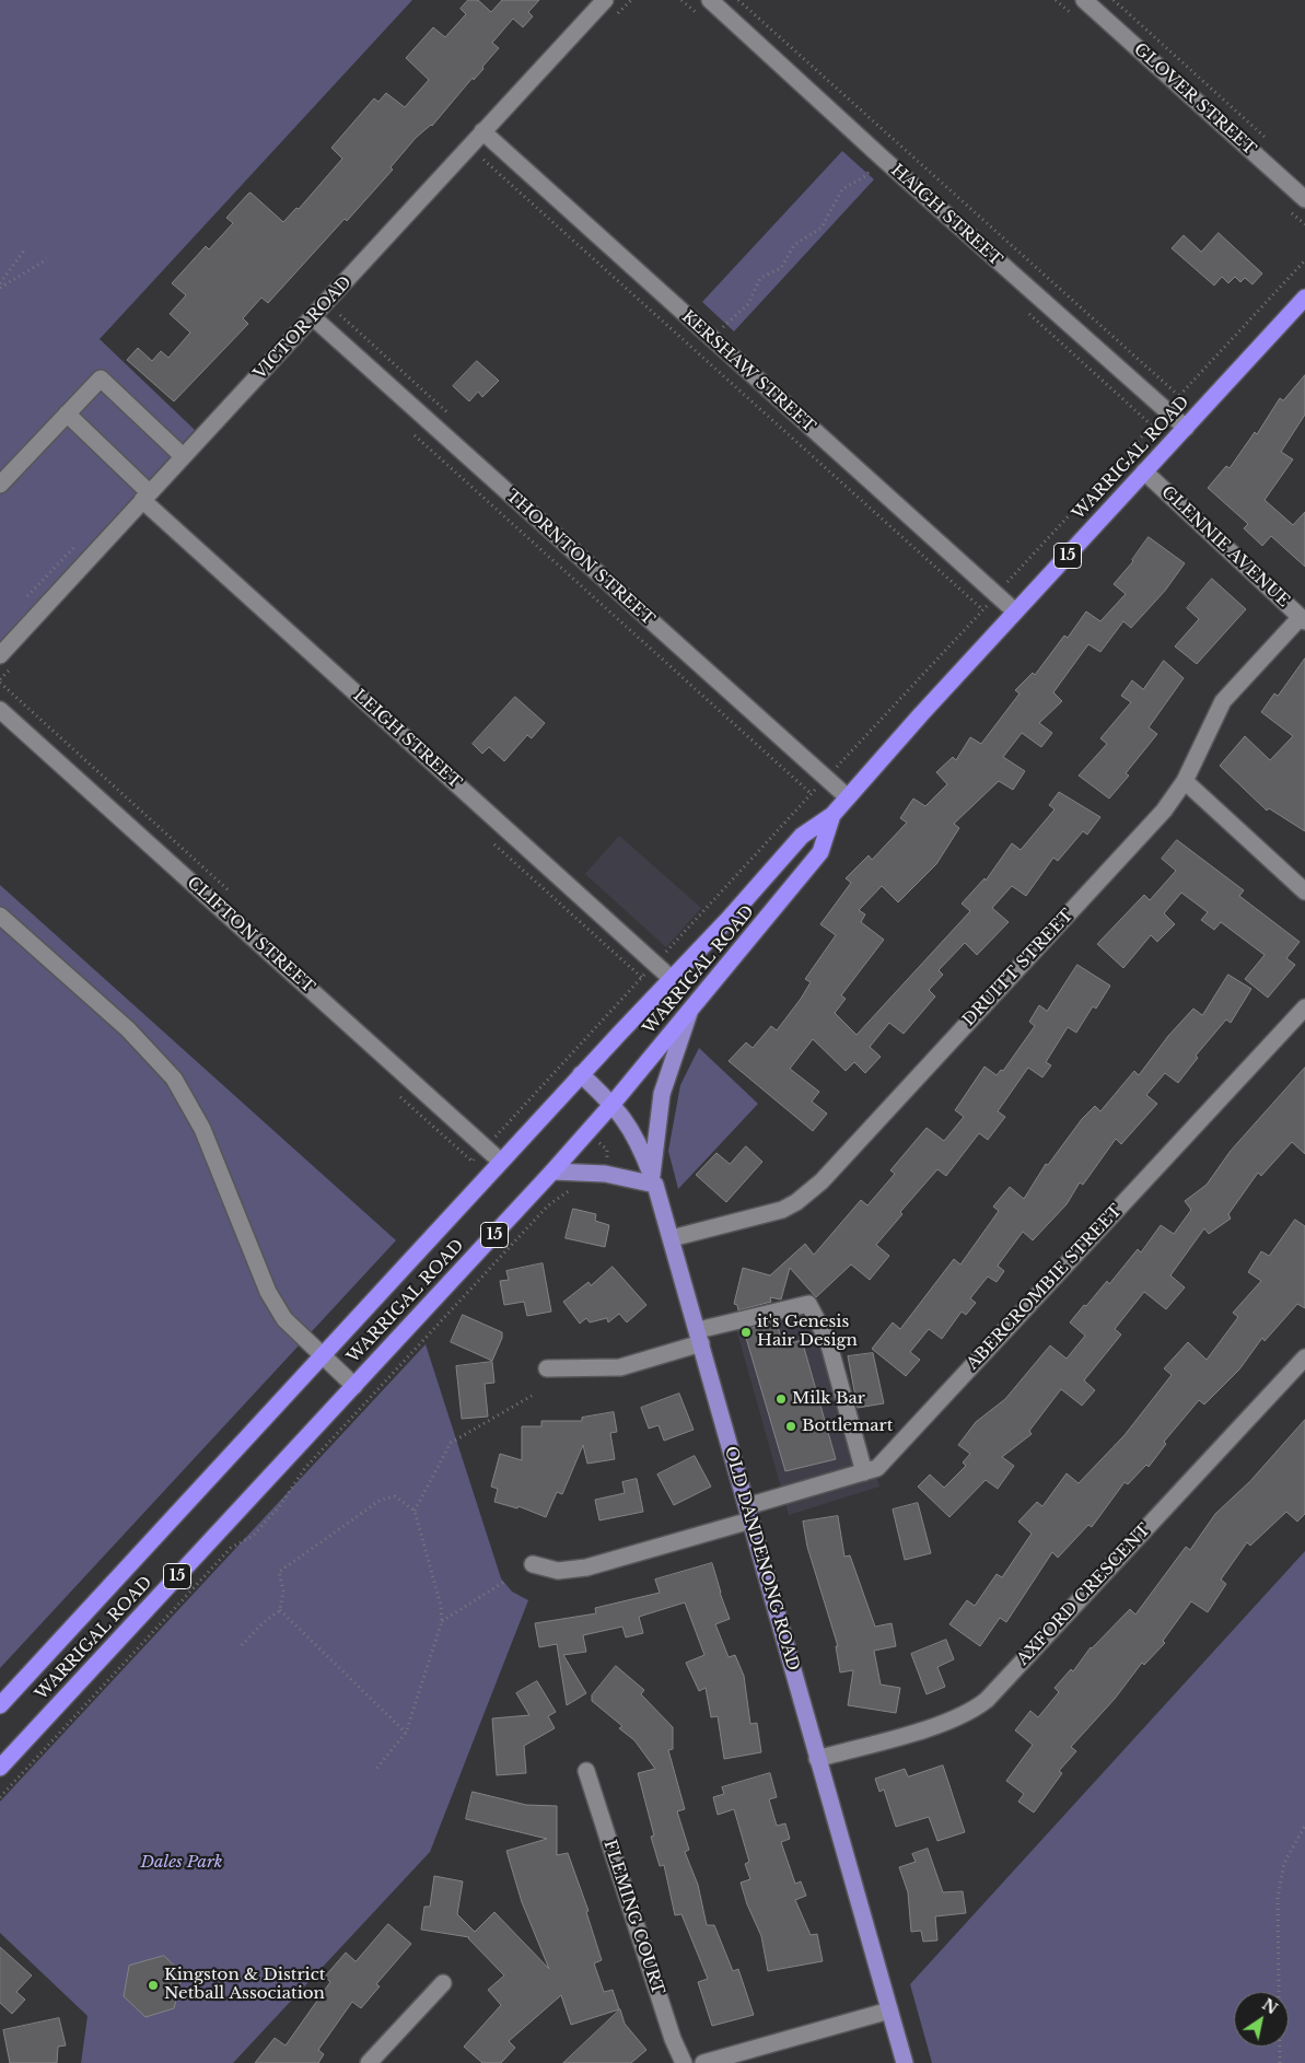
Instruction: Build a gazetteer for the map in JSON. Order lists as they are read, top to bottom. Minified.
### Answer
{"streets":{"highway":["WARRIGAL ROAD","15"],"main road":["OLD DANDENONG ROAD"],"street":["GLOVER STREET","HAIGH STREET","VICTOR ROAD","KERSHAW STREET","GLENNIE AVENUE","THORNTON STREET","LEIGH STREET","CLIFTON STREET","DRUITT STREET","ABERCROMBIE STREET","AXFORD CRESCENT","FLEMING COURT"]},"crossings":[["HAIGH STREET","WARRIGAL ROAD"],["VICTOR ROAD","KERSHAW STREET"],["VICTOR ROAD","THORNTON STREET"],["VICTOR ROAD","LEIGH STREET"],["KERSHAW STREET","WARRIGAL ROAD"],["WARRIGAL ROAD","GLENNIE AVENUE"],["WARRIGAL ROAD","THORNTON STREET"],["WARRIGAL ROAD","LEIGH STREET"],["WARRIGAL ROAD","CLIFTON STREET"],["WARRIGAL ROAD","OLD DANDENONG ROAD"],["GLENNIE AVENUE","DRUITT STREET"],["DRUITT STREET","OLD DANDENONG ROAD"],["ABERCROMBIE STREET","OLD DANDENONG ROAD"],["OLD DANDENONG ROAD","AXFORD CRESCENT"]],"parks":["Dales Park"],"places":["it's Genesis Hair Design","Milk Bar","Bottlemart","Kingston & District Netball Association"],"north":"top right"}
